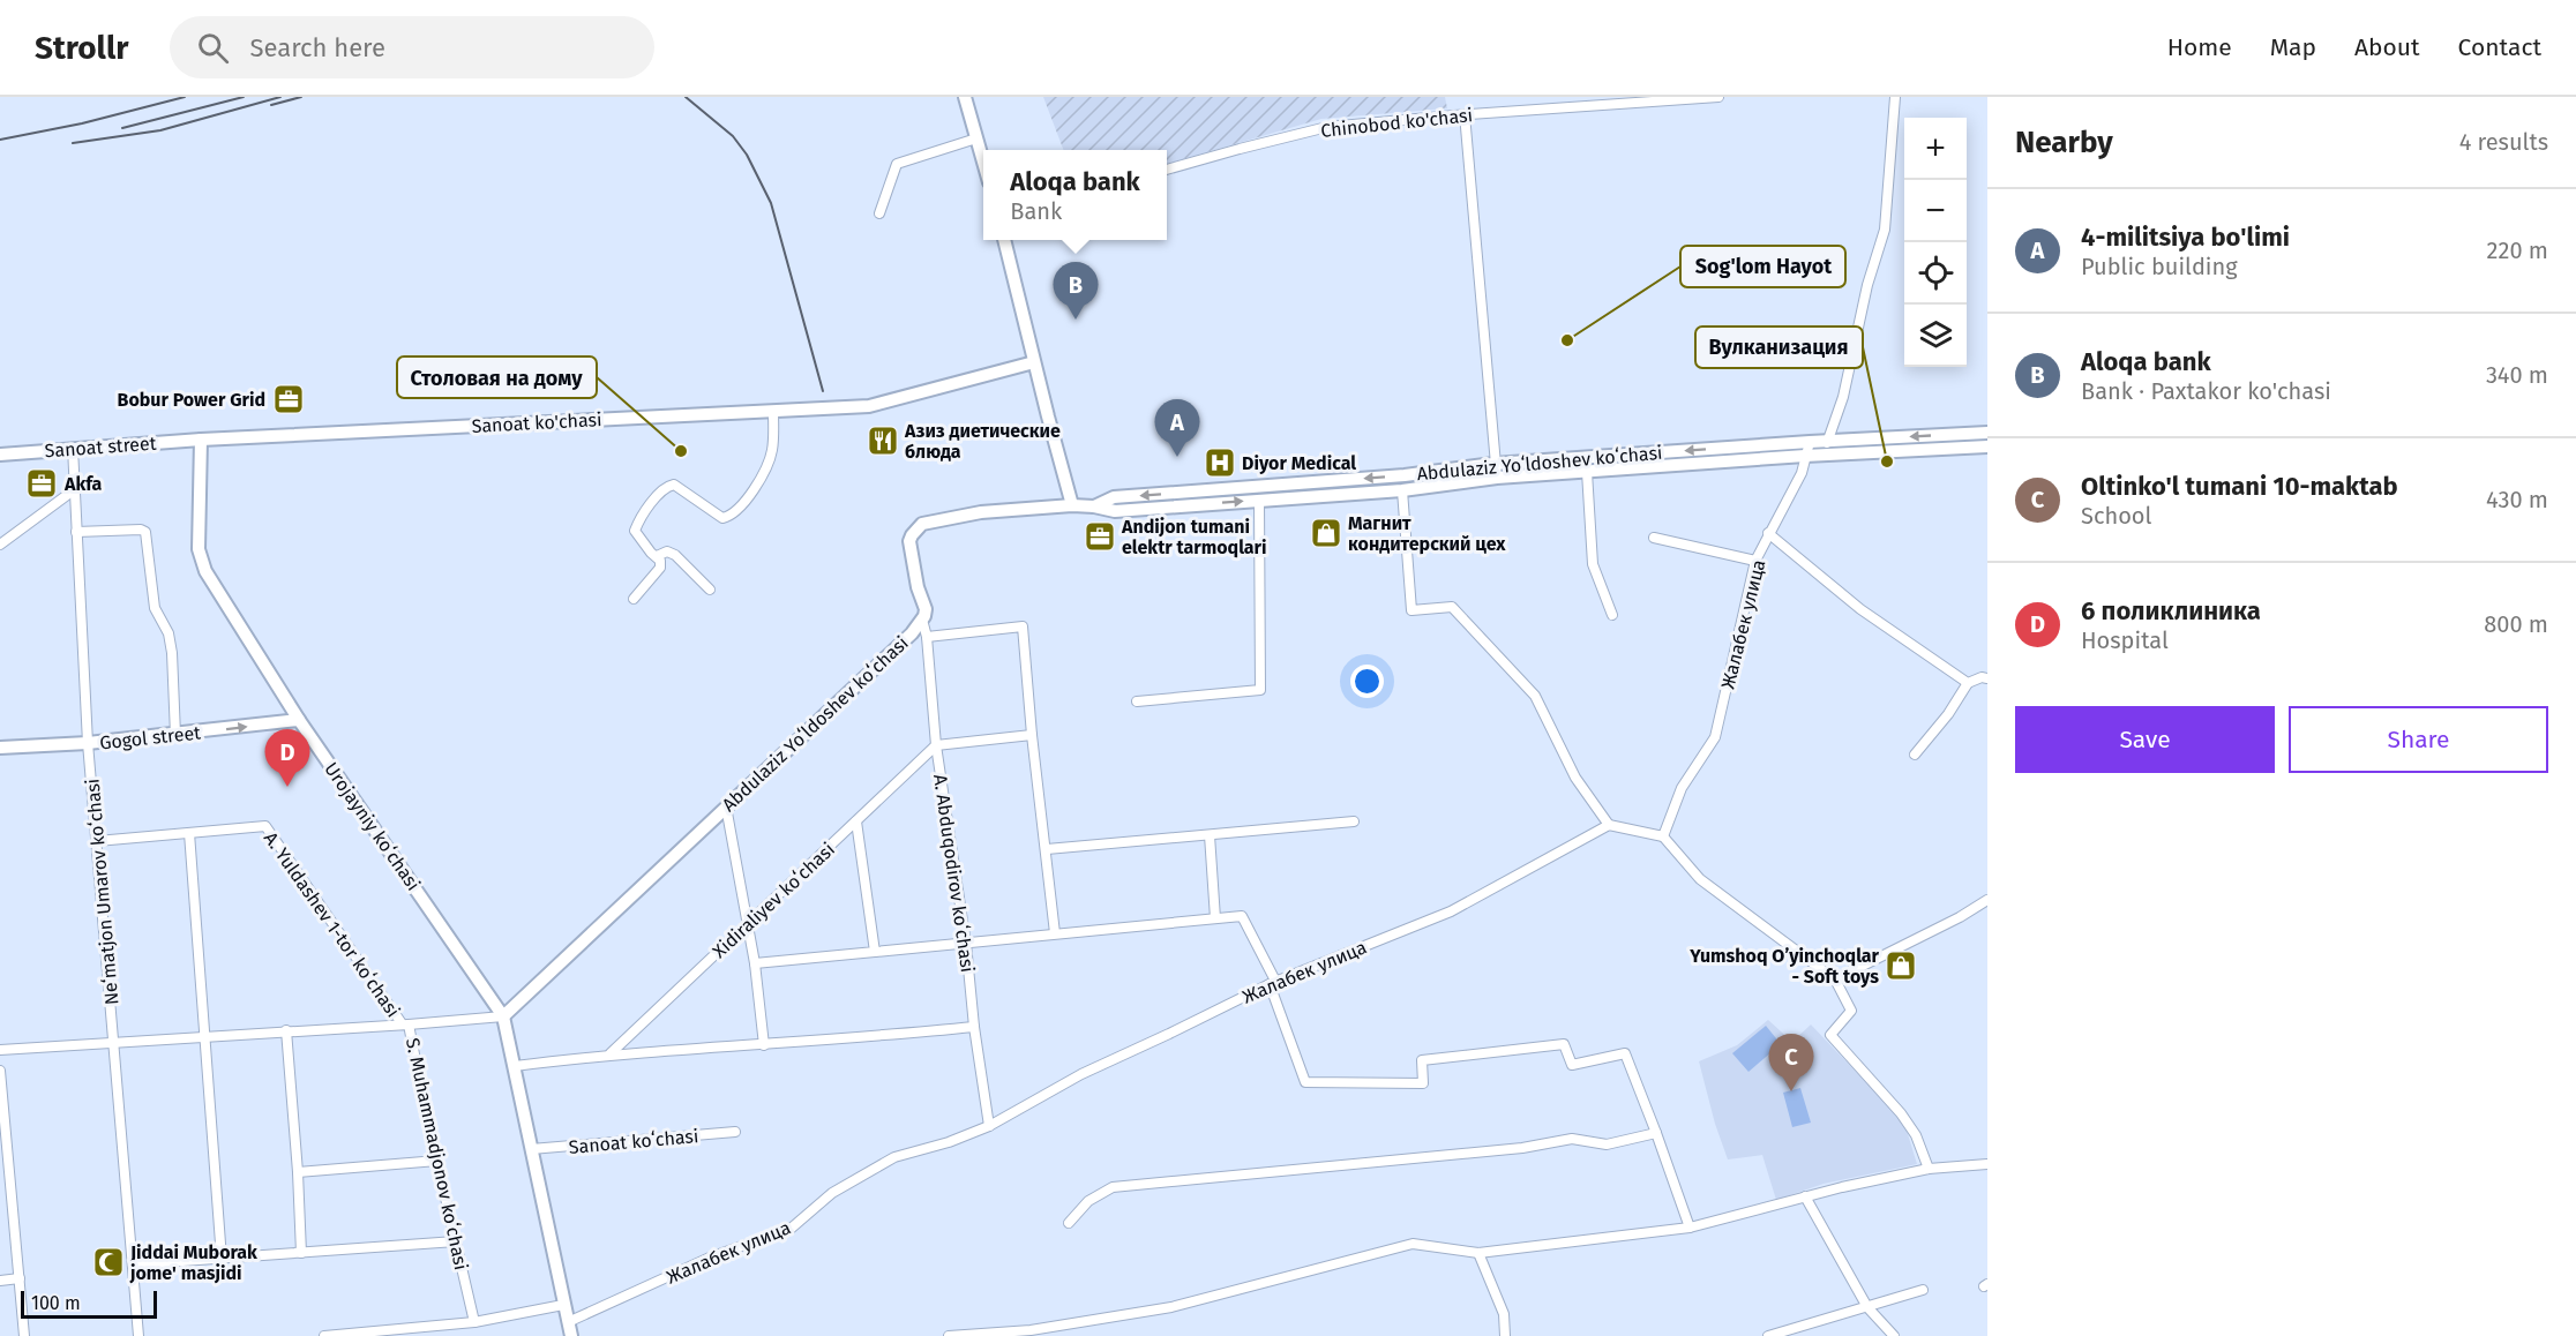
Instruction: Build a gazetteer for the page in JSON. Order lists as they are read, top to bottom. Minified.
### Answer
{"streets":{"main road":["Sanoat ko'chasi","Sanoat street","Abdulaziz Yoʻldoshev koʻchasi","Gogol street","Urоjayniy koʻchasi"],"street":["Chinobod ko'chasi","Жалабек улица","A. Abduqodirov koʻchasi","Neʻmatjon Umarov koʻchasi","Xidiraliyev koʻchasi","A. Yuldashev 1-tor koʻchasi","Sanoat koʻchasi","S. Muhammadjonov koʻchasi"]},"crossings":[["Sanoat ko'chasi","Sanoat street"],["Sanoat ko'chasi","Urоjayniy koʻchasi"],["Sanoat street","Urоjayniy koʻchasi"],["Sanoat street","Neʻmatjon Umarov koʻchasi"],["Abdulaziz Yoʻldoshev koʻchasi","Жалабек улица"],["Abdulaziz Yoʻldoshev koʻchasi","Urоjayniy koʻchasi"],["Abdulaziz Yoʻldoshev koʻchasi","A. Abduqodirov koʻchasi"],["Жалабек улица","A. Abduqodirov koʻchasi"],["Gogol street","Urоjayniy koʻchasi"],["Gogol street","Neʻmatjon Umarov koʻchasi"],["A. Abduqodirov koʻchasi","Xidiraliyev koʻchasi"],["Neʻmatjon Umarov koʻchasi","A. Yuldashev 1-tor koʻchasi"],["Neʻmatjon Umarov koʻchasi","S. Muhammadjonov koʻchasi"],["A. Yuldashev 1-tor koʻchasi","S. Muhammadjonov koʻchasi"]],"one_way":["Gogol street"],"places":{"other":["Sog'lom Hayot","Столовая на дому","Вулканизация"],"office":["Bobur Power Grid","Akfa","Andijon tumani elektr tarmoqlari"],"restaurant":["Азиз диетические блюда"],"hospital":["Diyor Medical"],"shop":["Магнит кондитерский цех","Yumshoq O’yinchoqlar - Soft toys"],"mosque":["Jiddai Muborak jome' masjidi"]},"scale_bar":"100 m","page":{"header":"Strollr","search":"Search here","nav":["Home","Map","About","Contact"],"heading":["Nearby","4 results"],"map_buttons":["+","−"],"popup":["Aloqa bank","Bank"],"list":[{"mark":"A","name":"4-militsiya bo'limi","note":"Public building","value":"220 m"},{"mark":"B","name":"Aloqa bank","note":"Bank · Paxtakor ko'chasi","value":"340 m"},{"mark":"C","name":"Oltinko'l tumani 10-maktab","note":"School","value":"430 m"},{"mark":"D","name":"6 поликлиника","note":"Hospital","value":"800 m"}],"pins":["B","A","D","C"],"buttons":["Save","Share"],"scale":"100 m"}}
